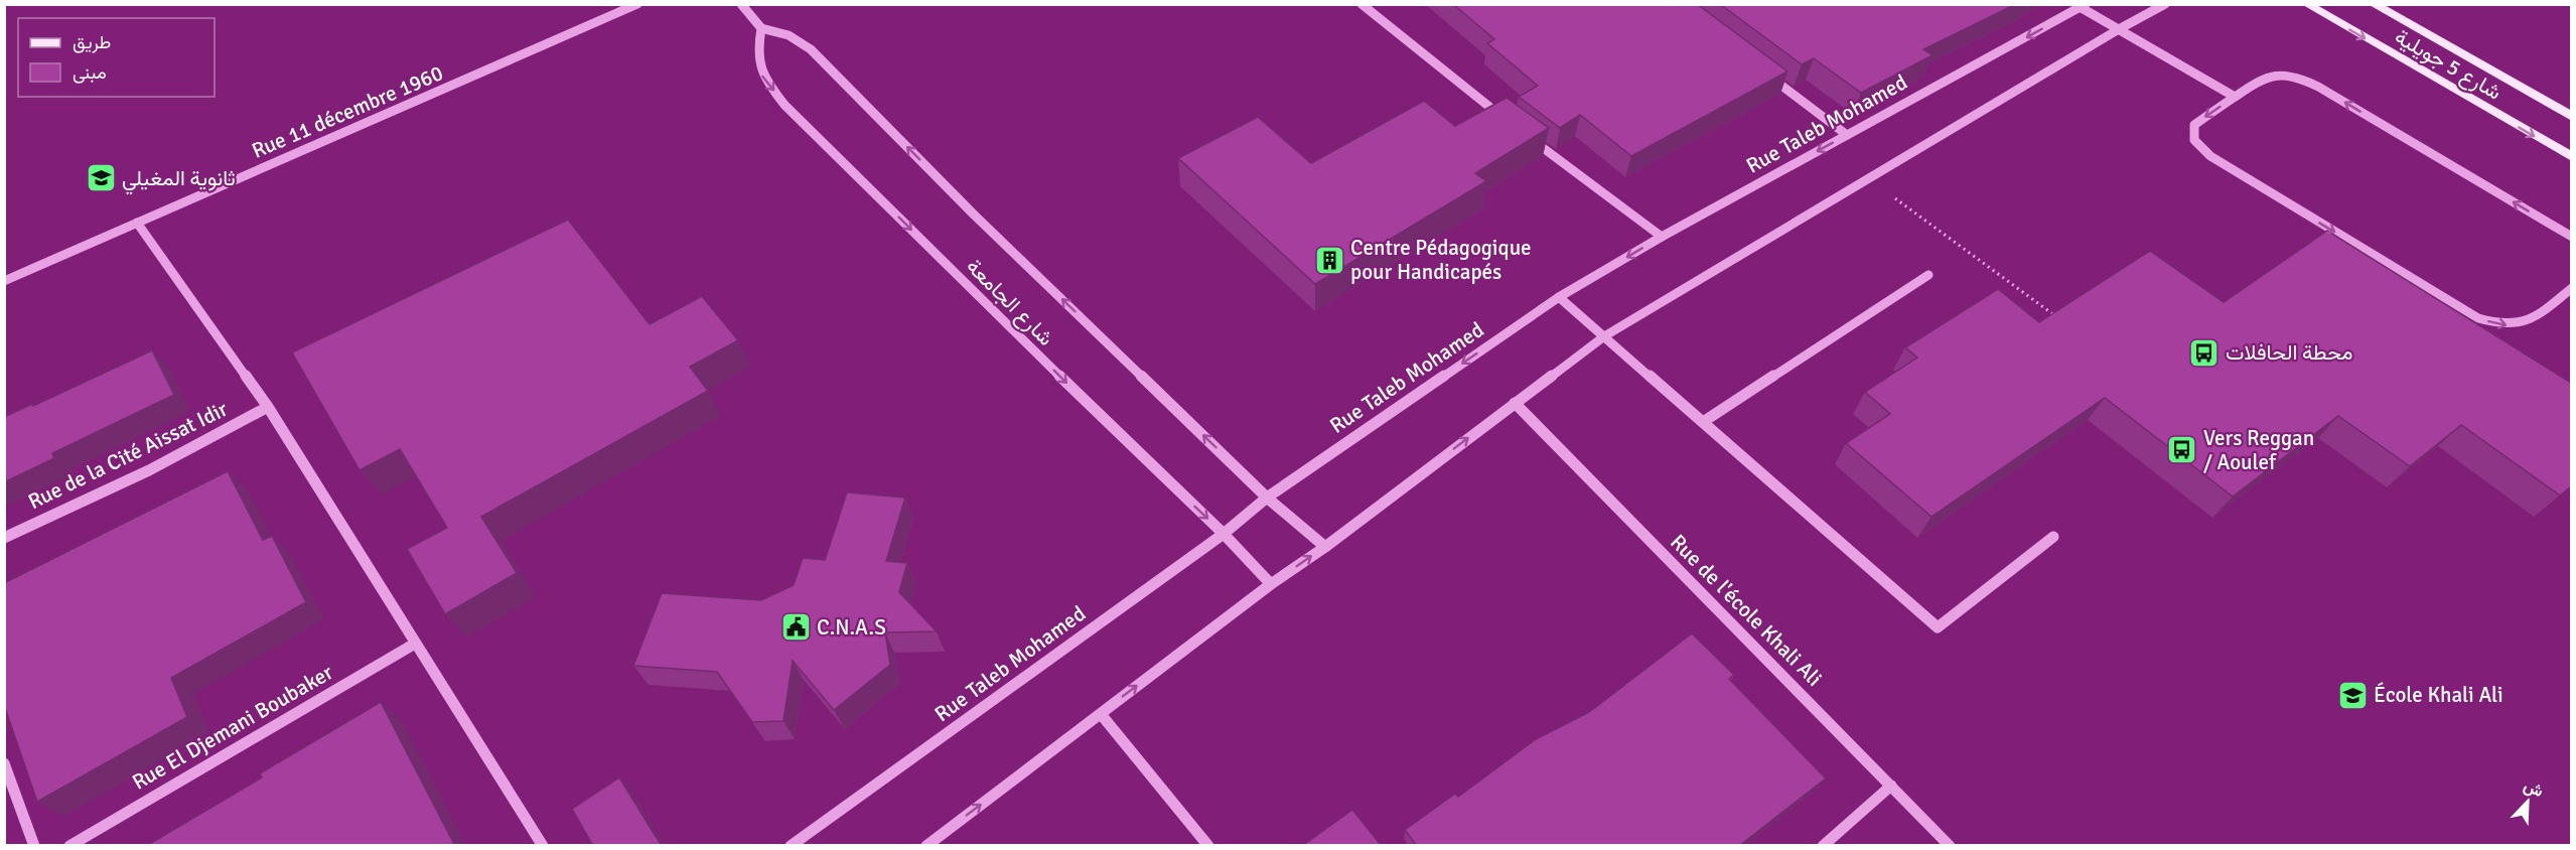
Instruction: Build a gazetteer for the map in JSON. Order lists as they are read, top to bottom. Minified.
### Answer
{"streets":{"main road":["شارع 5 جويلية"],"street":["Rue 11 décembre 1960","Rue Taleb Mohamed","شارع الجامعة","Rue de la Cité Aissat Idir","Rue de l'école Khali Ali","Rue El Djemani Boubaker"]},"crossings":[["Rue Taleb Mohamed","شارع الجامعة"]],"places":{"school or university":["ثانوية المغيلي","École Khali Ali"],"building":["Centre Pédagogique pour Handicapés"],"bus stop":["محطة الحافلات","Vers Reggan / Aoulef"],"public building":["C.N.A.S"]},"legend":["طريق","مبنى"],"north":"top right"}
